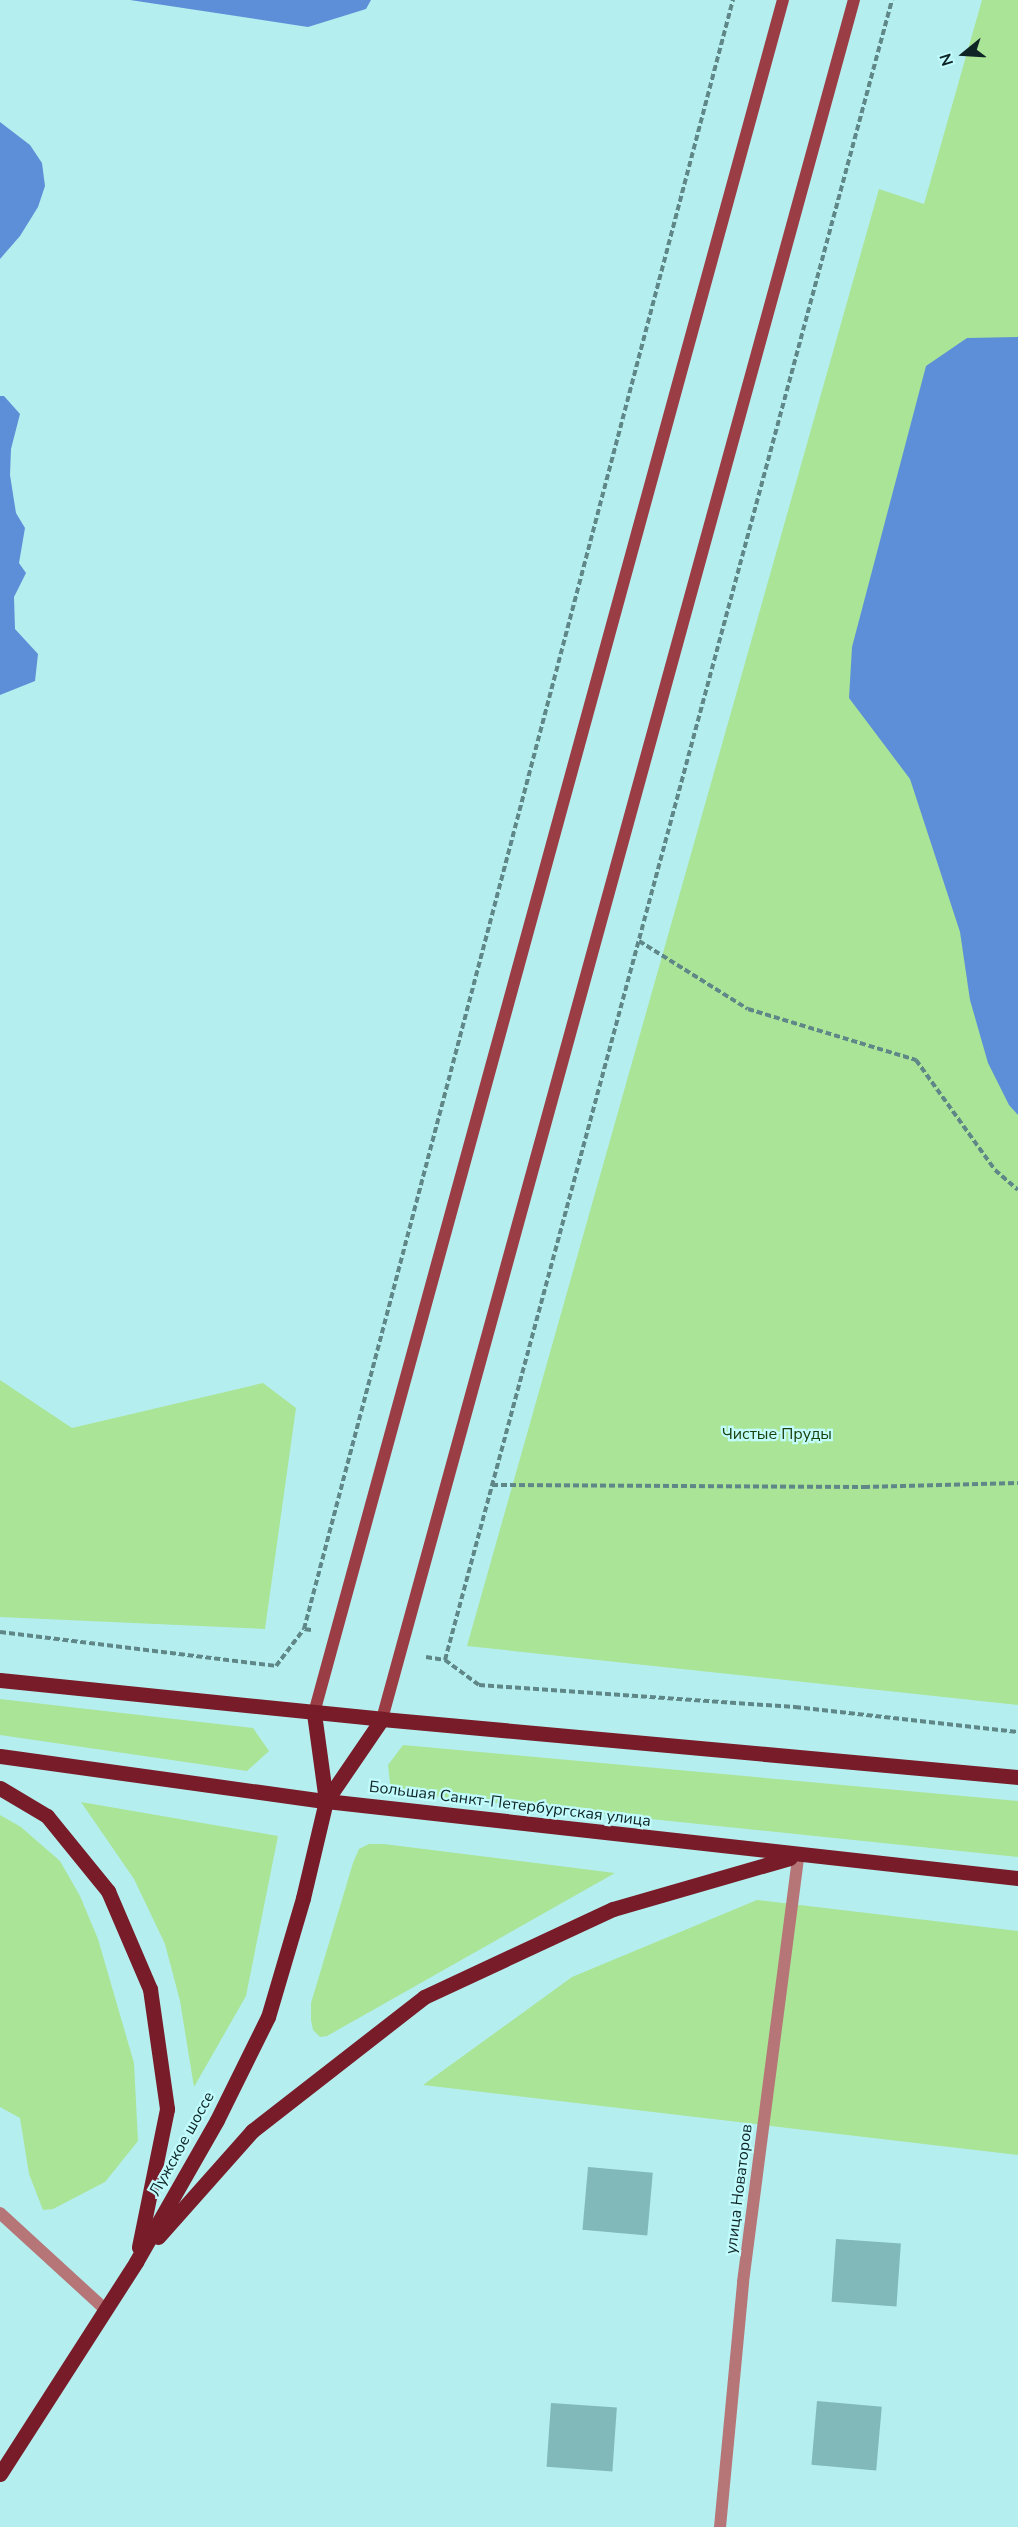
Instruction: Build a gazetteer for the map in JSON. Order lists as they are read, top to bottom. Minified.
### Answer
{"streets":{"main road":["Большая Санкт-Петербургская улица","Лужское шоссе"],"street":["улица Новаторов"]},"crossings":[["Большая Санкт-Петербургская улица","Лужское шоссе"],["Большая Санкт-Петербургская улица","улица Новаторов"]],"parks":["Чистые Пруды"],"north":"left"}
